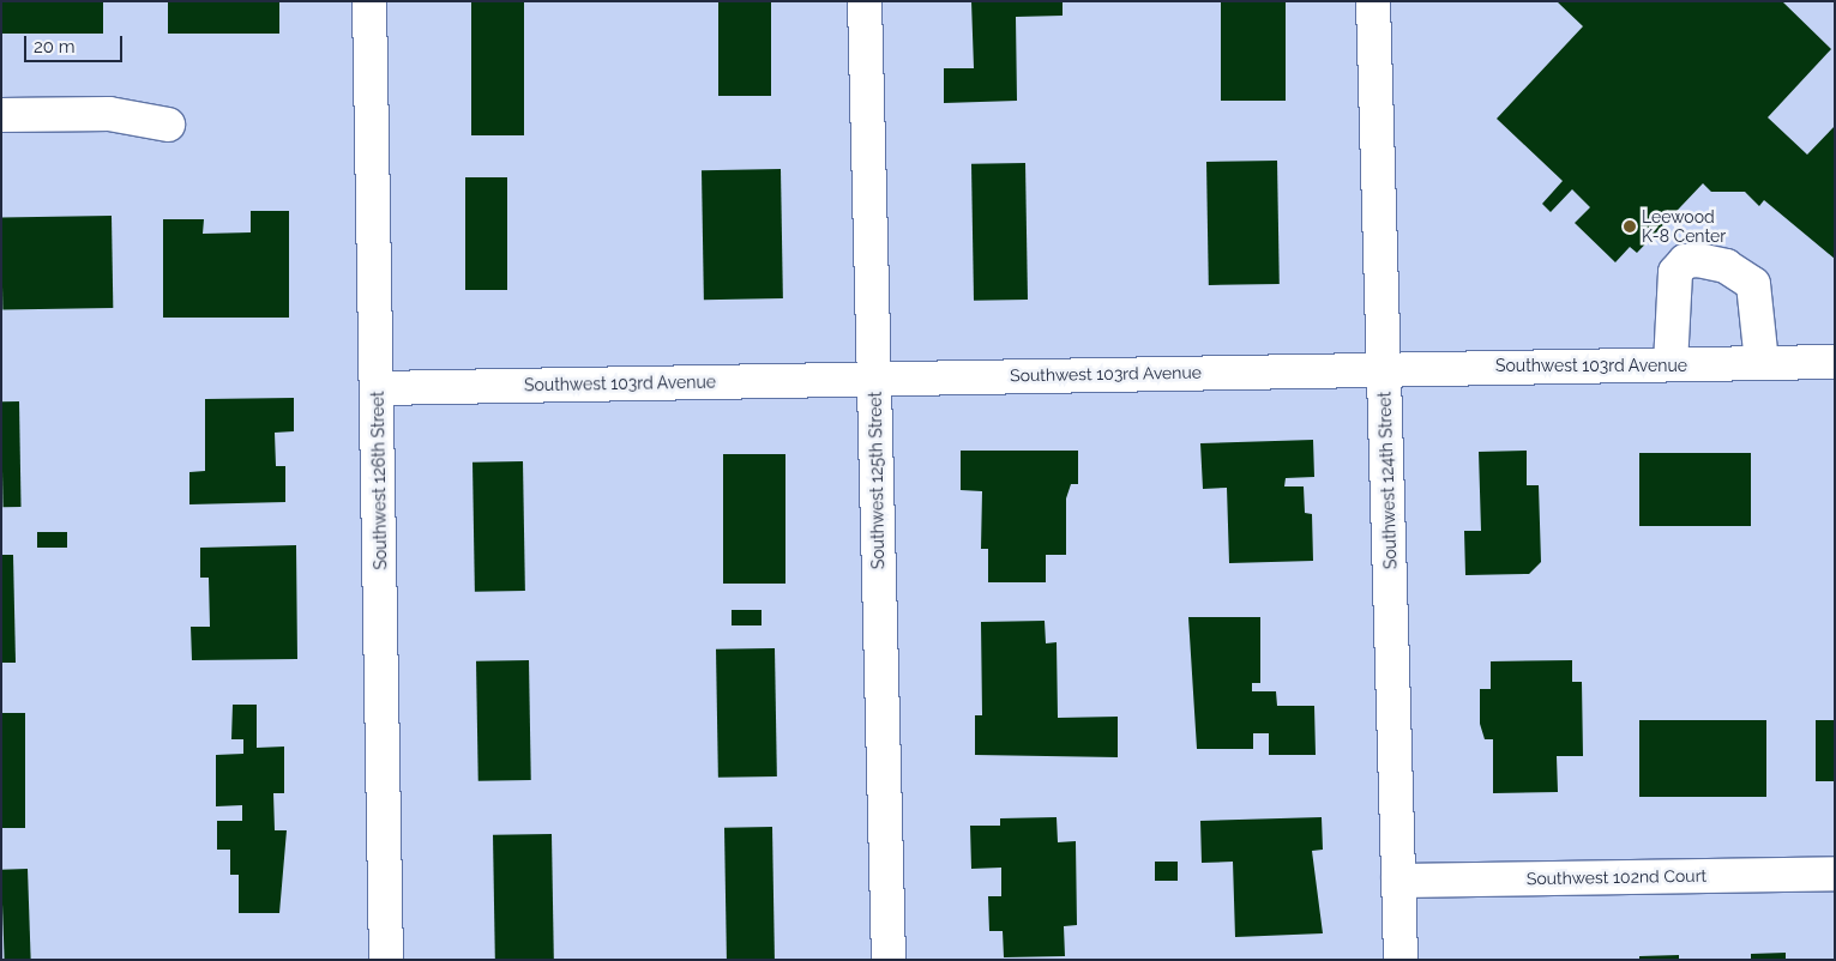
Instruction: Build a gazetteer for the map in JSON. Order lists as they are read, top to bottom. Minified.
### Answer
{"streets":{"street":["Southwest 103rd Avenue","Southwest 126th Street","Southwest 125th Street","Southwest 124th Street","Southwest 102nd Court"]},"crossings":[["Southwest 103rd Avenue","Southwest 126th Street"],["Southwest 103rd Avenue","Southwest 125th Street"],["Southwest 103rd Avenue","Southwest 124th Street"],["Southwest 124th Street","Southwest 102nd Court"]],"places":["Leewood K-8 Center"],"scale_bar":"20 m"}
